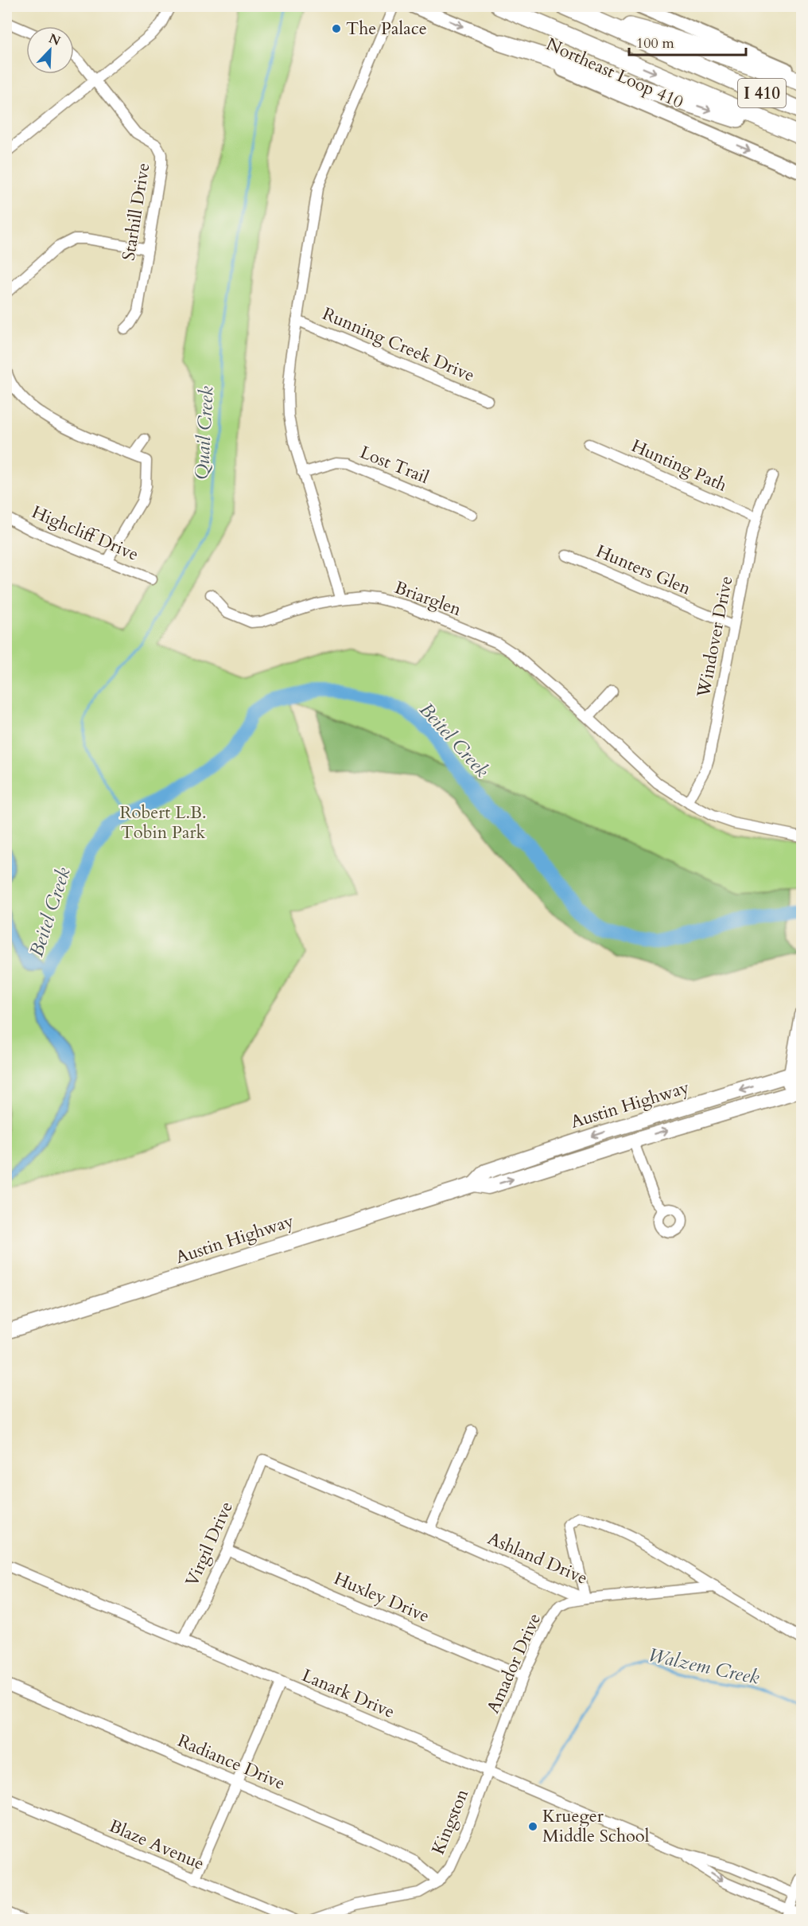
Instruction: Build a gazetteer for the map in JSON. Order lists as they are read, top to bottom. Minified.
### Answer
{"streets":{"highway":["I 410"],"main road":["Northeast Loop 410","Austin Highway"],"street":["Starhill Drive","Running Creek Drive","Lost Trail","Hunting Path","Highcliff Drive","Hunters Glen","Briarglen","Windover Drive","Virgil Drive","Ashland Drive","Huxley Drive","Amador Drive","Lanark Drive","Radiance Drive","Kingston","Blaze Avenue"]},"crossings":[["Hunting Path","Windover Drive"],["Hunters Glen","Windover Drive"],["Briarglen","Windover Drive"],["Virgil Drive","Ashland Drive"],["Virgil Drive","Huxley Drive"],["Virgil Drive","Lanark Drive"],["Ashland Drive","Amador Drive"],["Huxley Drive","Amador Drive"],["Amador Drive","Lanark Drive"],["Amador Drive","Kingston"],["Lanark Drive","Kingston"],["Radiance Drive","Kingston"]],"water":["Quail Creek","Beitel Creek","Walzem Creek"],"parks":["Robert L.B. Tobin Park"],"places":["The Palace","Krueger Middle School"],"scale_bar":"100 m","north":"top right"}
